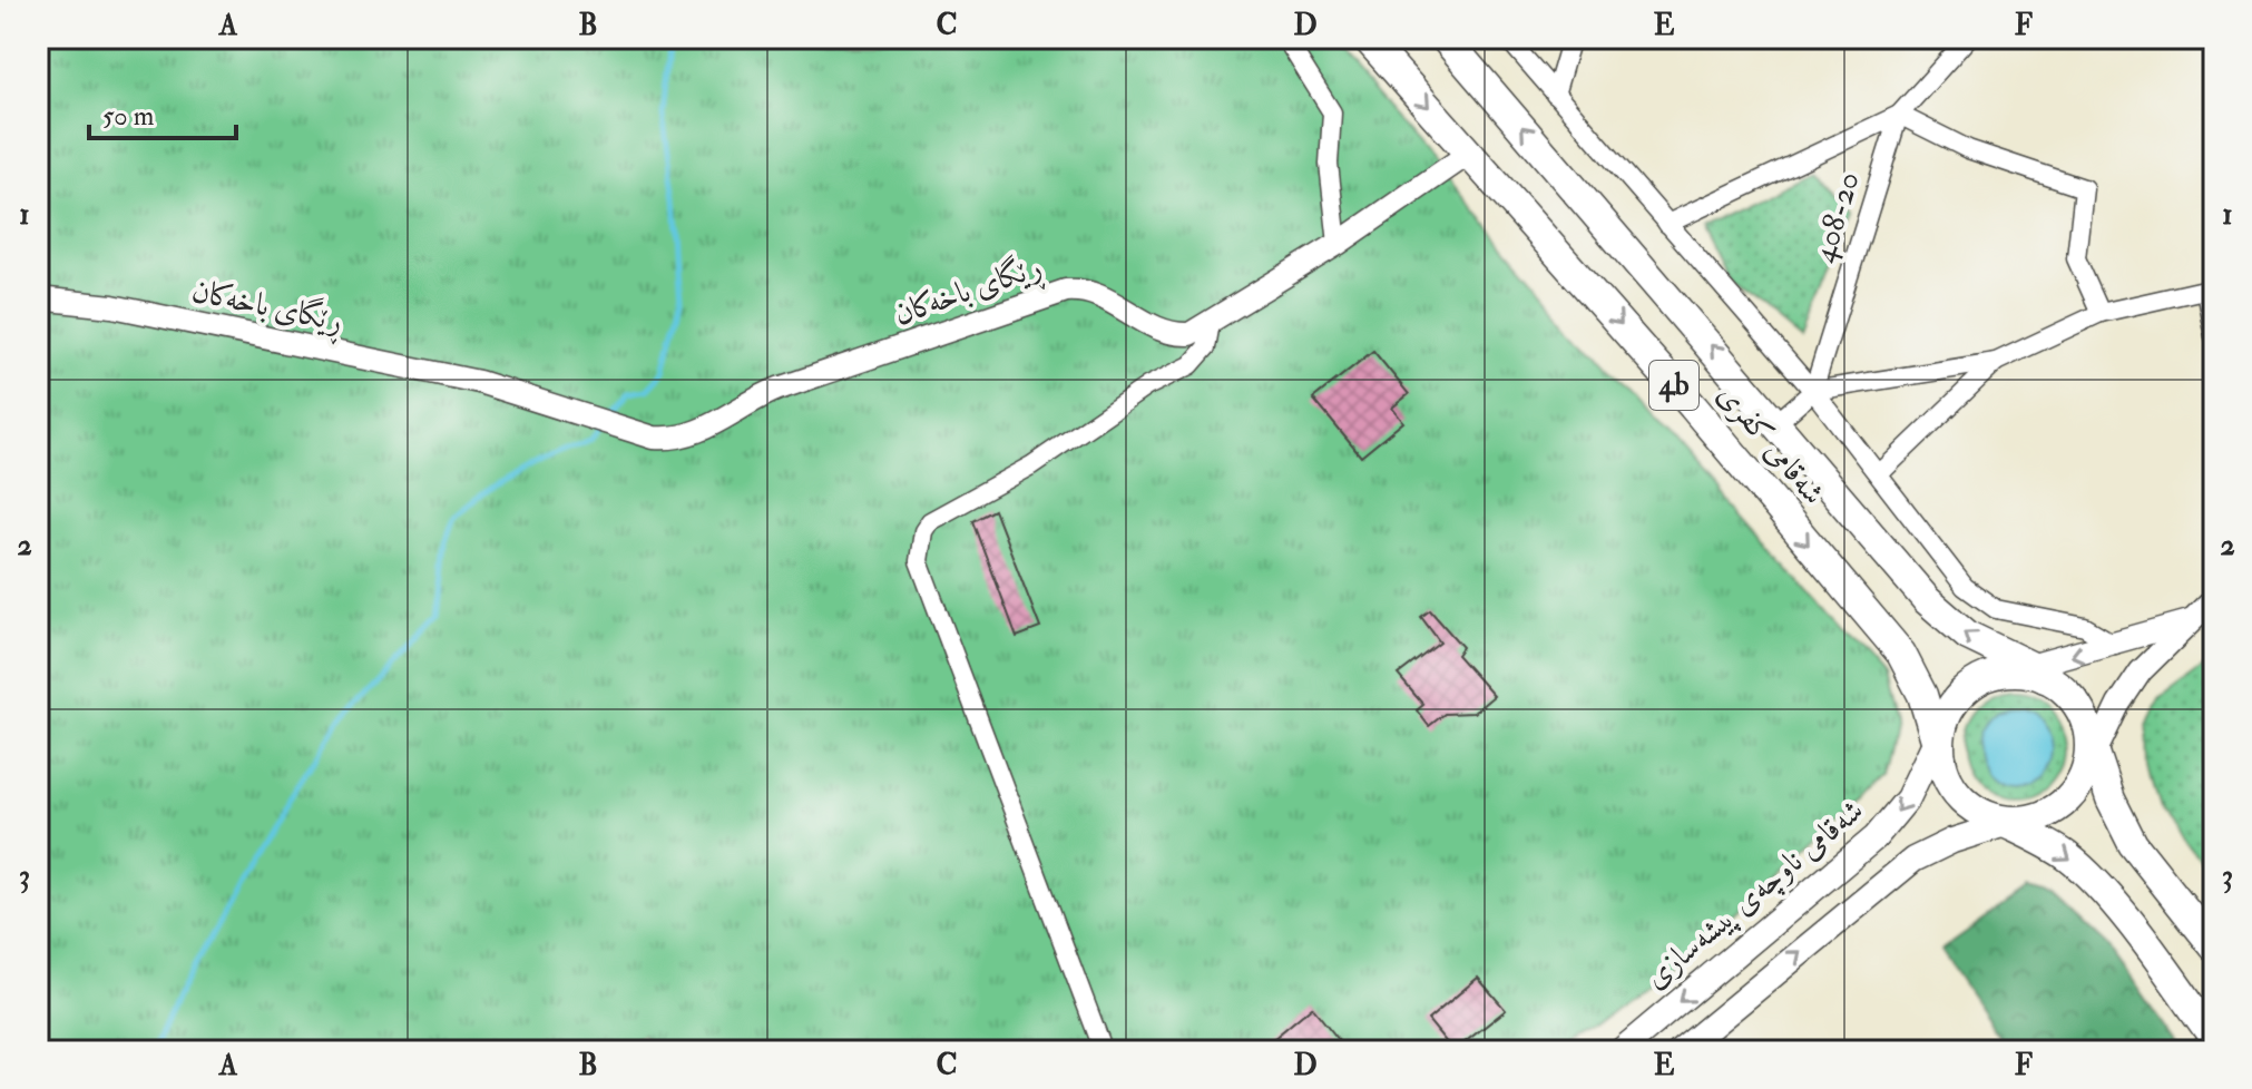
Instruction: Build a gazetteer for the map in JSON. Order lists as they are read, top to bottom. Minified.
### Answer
{"streets":{"highway":["4b","شەقامی کفری"],"main road":["شەقامی ناوچەی پیشەسازی"],"street":["408-20","ڕێگای باخەکان"]},"crossings":[["ڕێگای باخەکان","شەقامی کفری"],["شەقامی کفری","شەقامی ناوچەی پیشەسازی"]],"scale_bar":"50 m","grid":{"columns":["A","B","C","D","E","F"],"rows":["1","2","3"]}}
